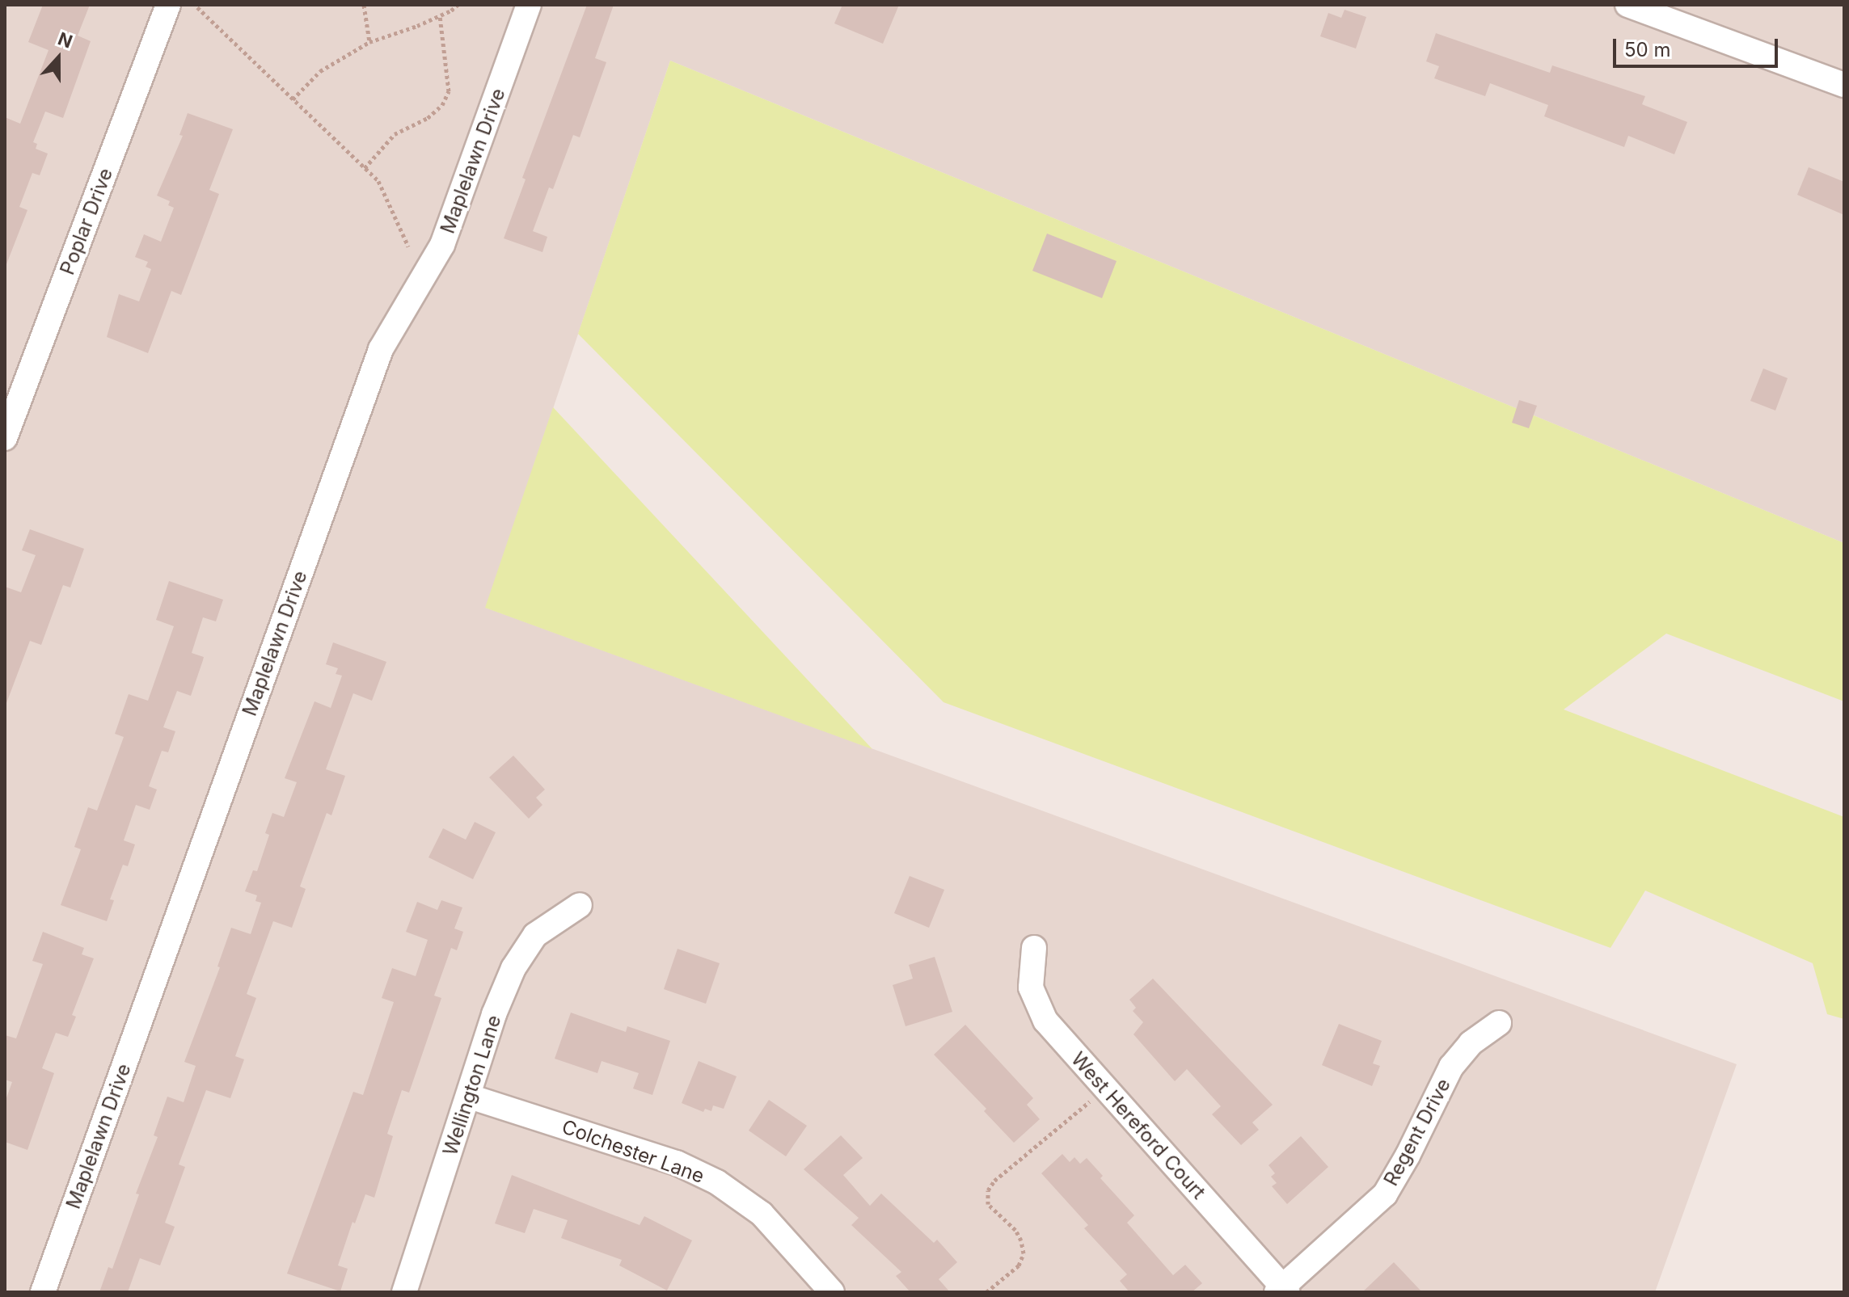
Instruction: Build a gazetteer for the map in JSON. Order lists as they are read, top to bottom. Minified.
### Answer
{"streets":{"street":["Maplelawn Drive","Poplar Drive","Wellington Lane","West Hereford Court","Regent Drive","Colchester Lane"]},"crossings":[["Wellington Lane","Colchester Lane"],["West Hereford Court","Regent Drive"]],"scale_bar":"50 m","north":"top"}
